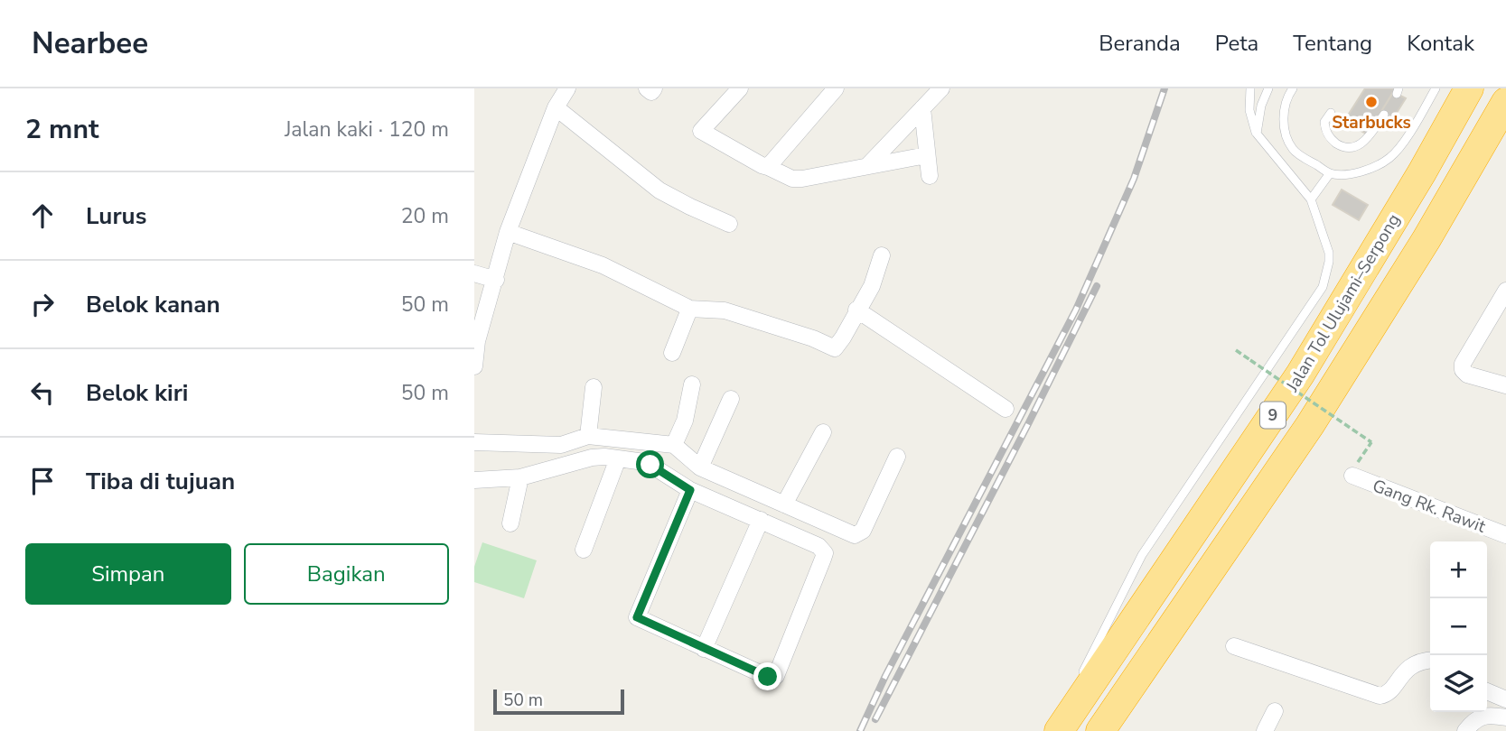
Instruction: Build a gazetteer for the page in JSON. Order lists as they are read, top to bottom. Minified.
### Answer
{"streets":{"highway":["Jalan Tol Ulujami–Serpong","9"],"street":["Gang Rk. Rawit"]},"places":["Starbucks"],"scale_bar":"50 m","page":{"header":"Nearbee","nav":["Beranda","Peta","Tentang","Kontak"],"heading":["2 mnt","Jalan kaki · 120 m"],"list":[["Lurus","20 m"],["Belok kanan","50 m"],["Belok kiri","50 m"],"Tiba di tujuan"],"buttons":["Simpan","Bagikan"],"map_buttons":["+","−"],"scale":"50 m"}}
